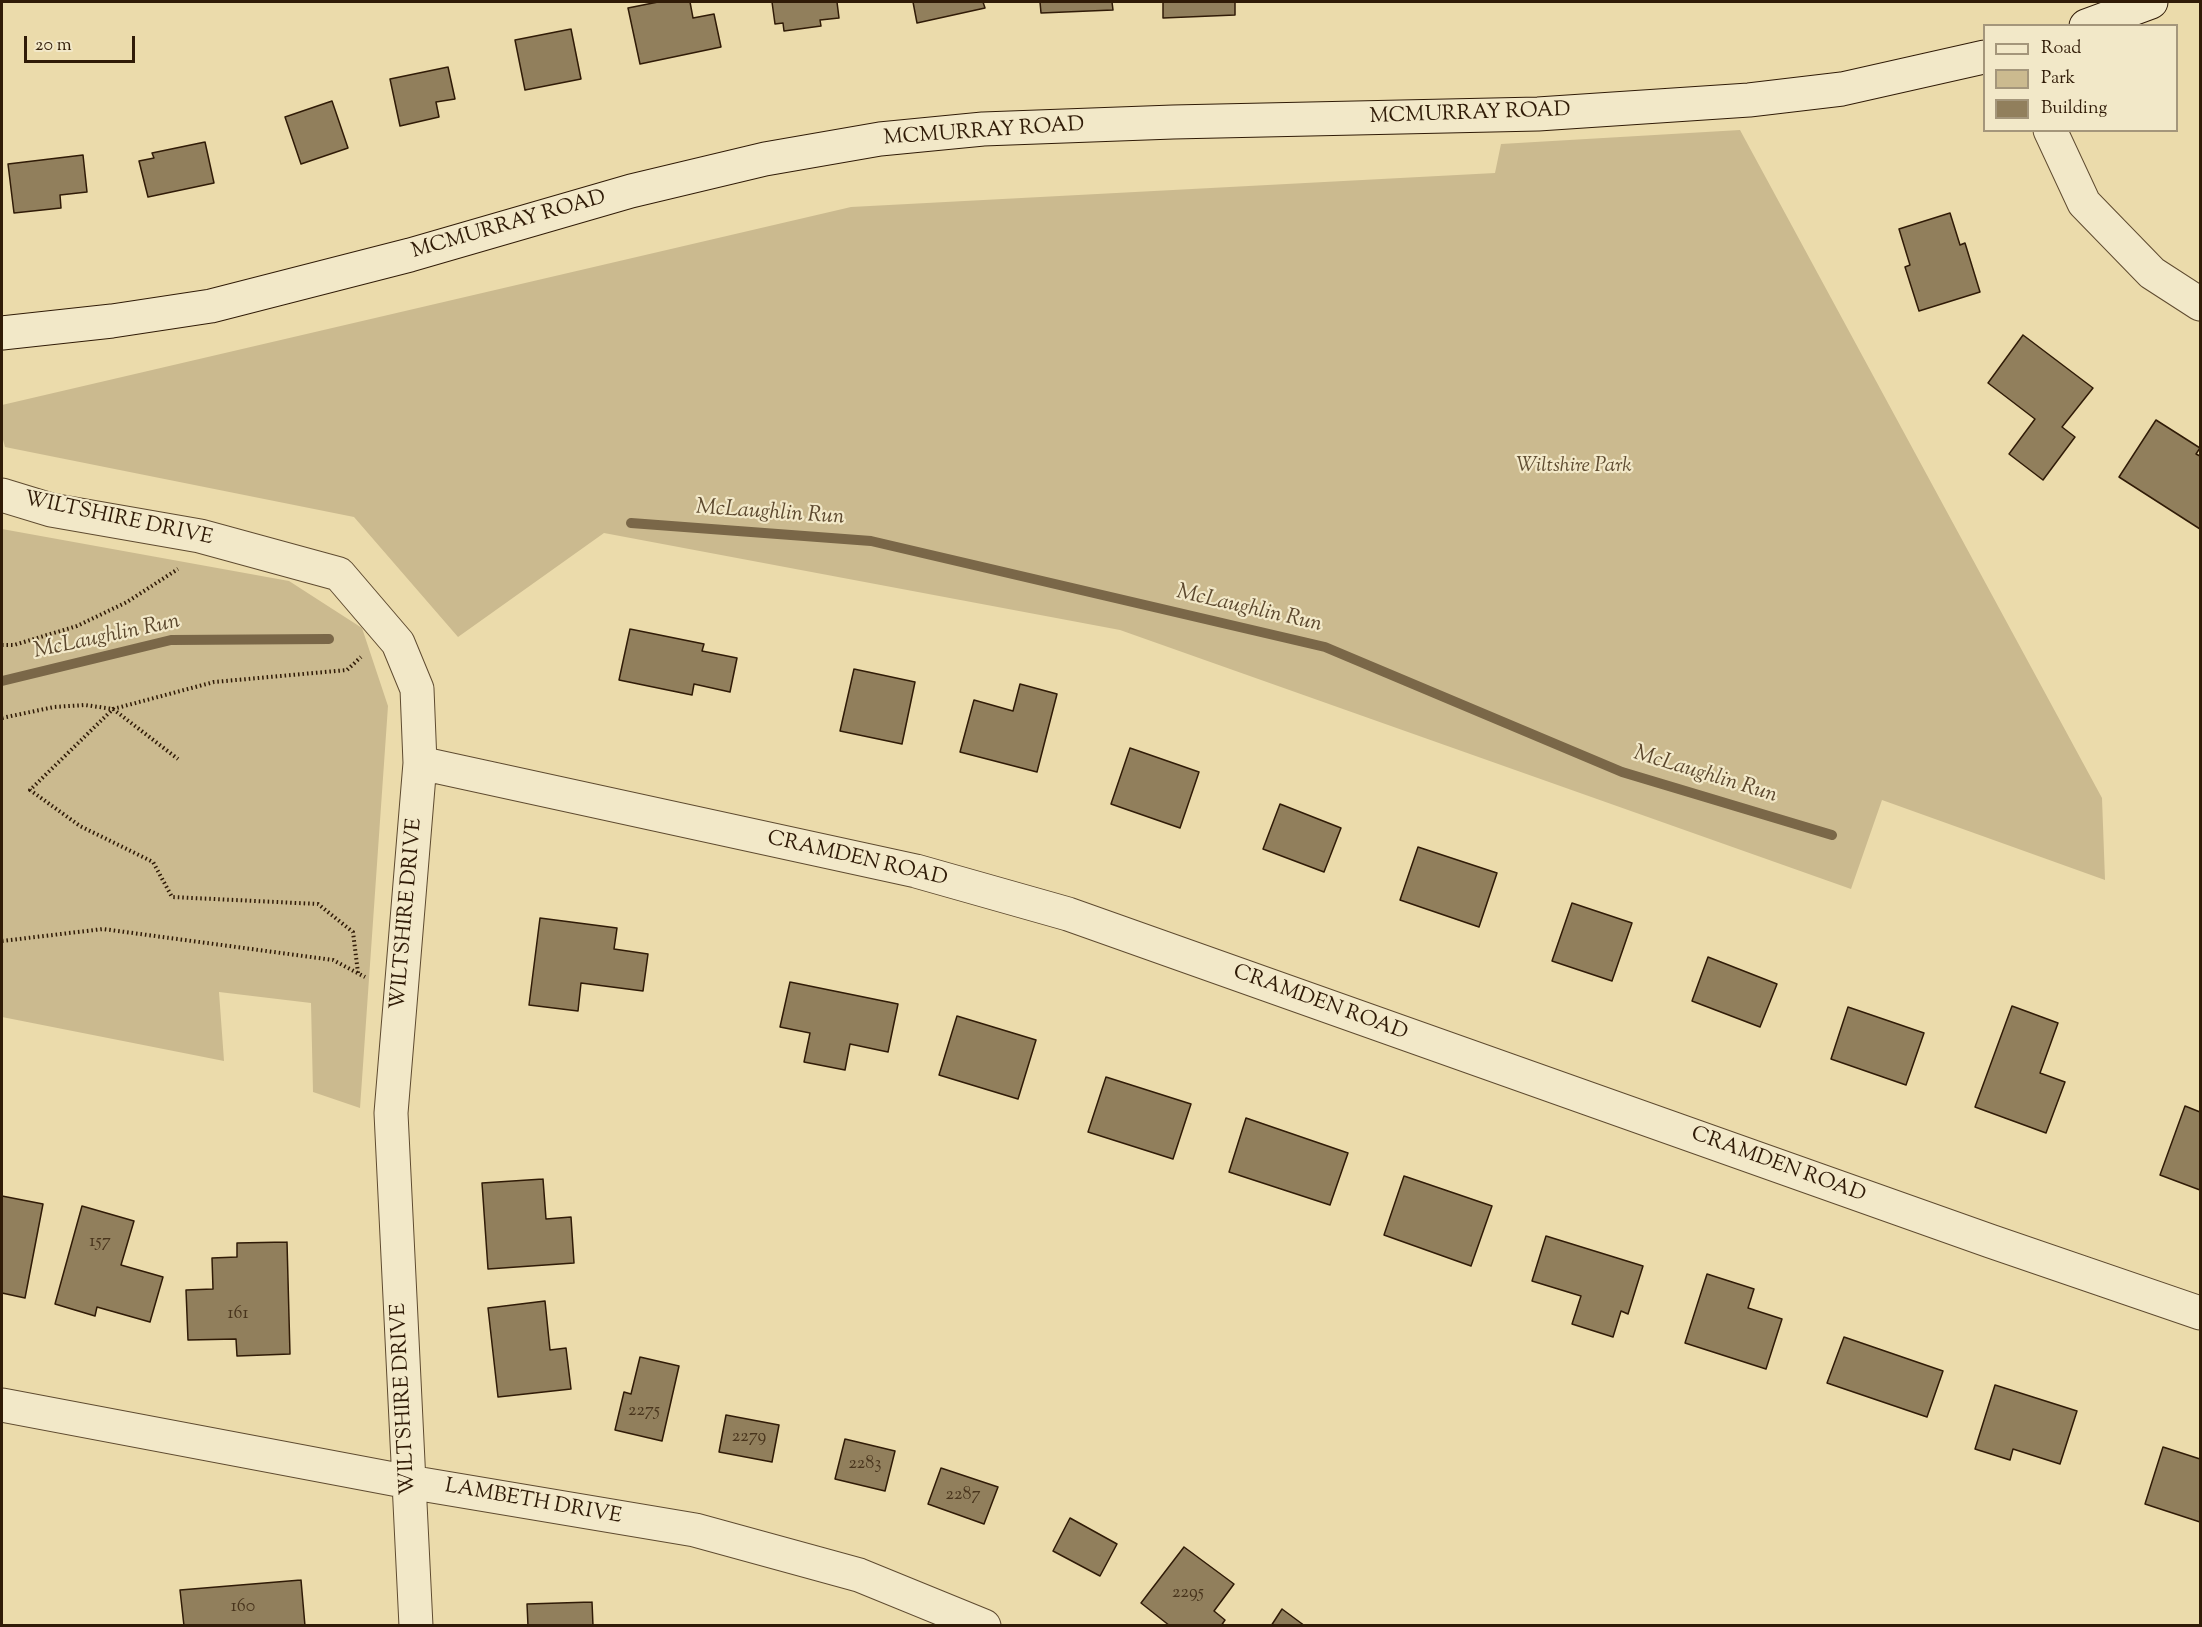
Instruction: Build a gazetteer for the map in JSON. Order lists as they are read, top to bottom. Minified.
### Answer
{"streets":{"street":["MCMURRAY ROAD","WILTSHIRE DRIVE","CRAMDEN ROAD","LAMBETH DRIVE"]},"crossings":[["WILTSHIRE DRIVE","CRAMDEN ROAD"],["WILTSHIRE DRIVE","LAMBETH DRIVE"]],"water":["McLaughlin Run"],"parks":["Wiltshire Park"],"house_numbers":["157","161","2275","2279","2283","2287","2295","160"],"legend":["Road","Park","Building"],"scale_bar":"20 m"}
